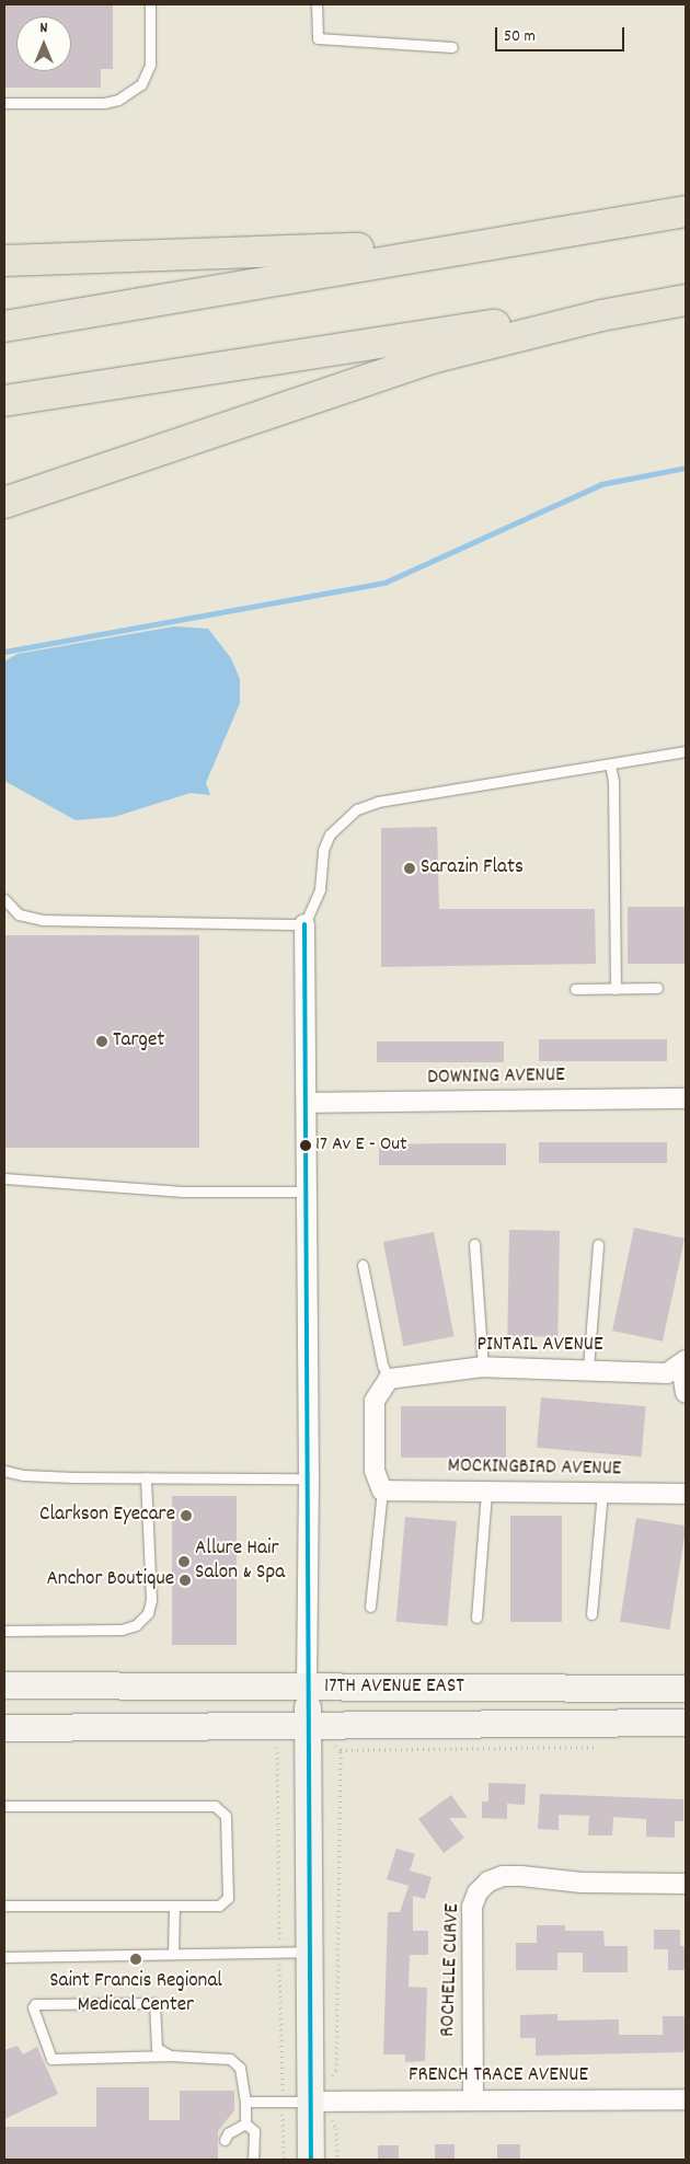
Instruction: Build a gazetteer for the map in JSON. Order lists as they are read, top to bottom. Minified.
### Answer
{"streets":{"street":["DOWNING AVENUE","PINTAIL AVENUE","MOCKINGBIRD AVENUE","17TH AVENUE EAST","ROCHELLE CURVE","FRENCH TRACE AVENUE"]},"crossings":[["ROCHELLE CURVE","FRENCH TRACE AVENUE"]],"places":["Sarazin Flats","Target","17 Av E - Out","Clarkson Eyecare","Allure Hair Salon & Spa","Anchor Boutique","Saint Francis Regional Medical Center"],"scale_bar":"50 m","north":"top"}
